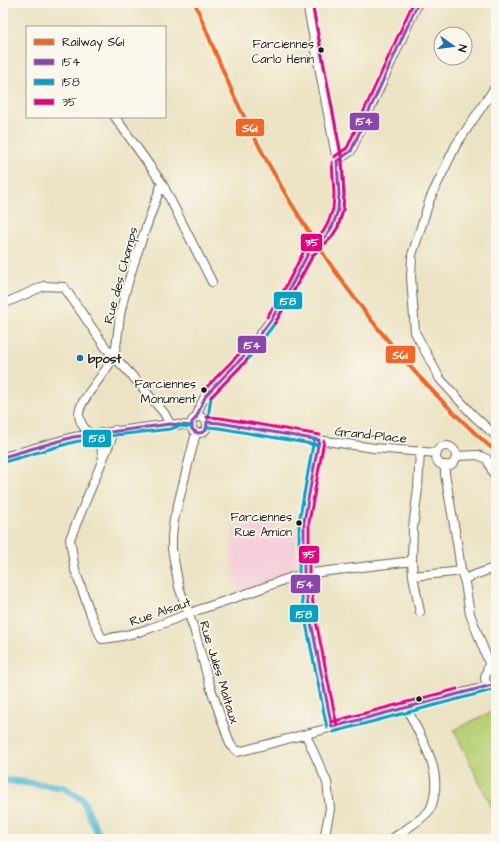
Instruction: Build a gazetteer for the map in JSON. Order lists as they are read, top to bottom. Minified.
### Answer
{"streets":{"street":["Rue des Champs","Grand-Place","Rue Alsaut","Rue Jules Maltaux"]},"crossings":[["Rue des Champs","Grand-Place"],["Grand-Place","Rue Alsaut"],["Grand-Place","Rue Jules Maltaux"],["Rue Alsaut","Rue Jules Maltaux"]],"places":["Farciennes Carlo Henin","bpost","Farciennes Monument","Farciennes Rue Amion"],"lines":["rail line S61","transit line 154","transit line 158","transit line 35"],"legend":["Railway S61","154","158","35"],"north":"right"}
